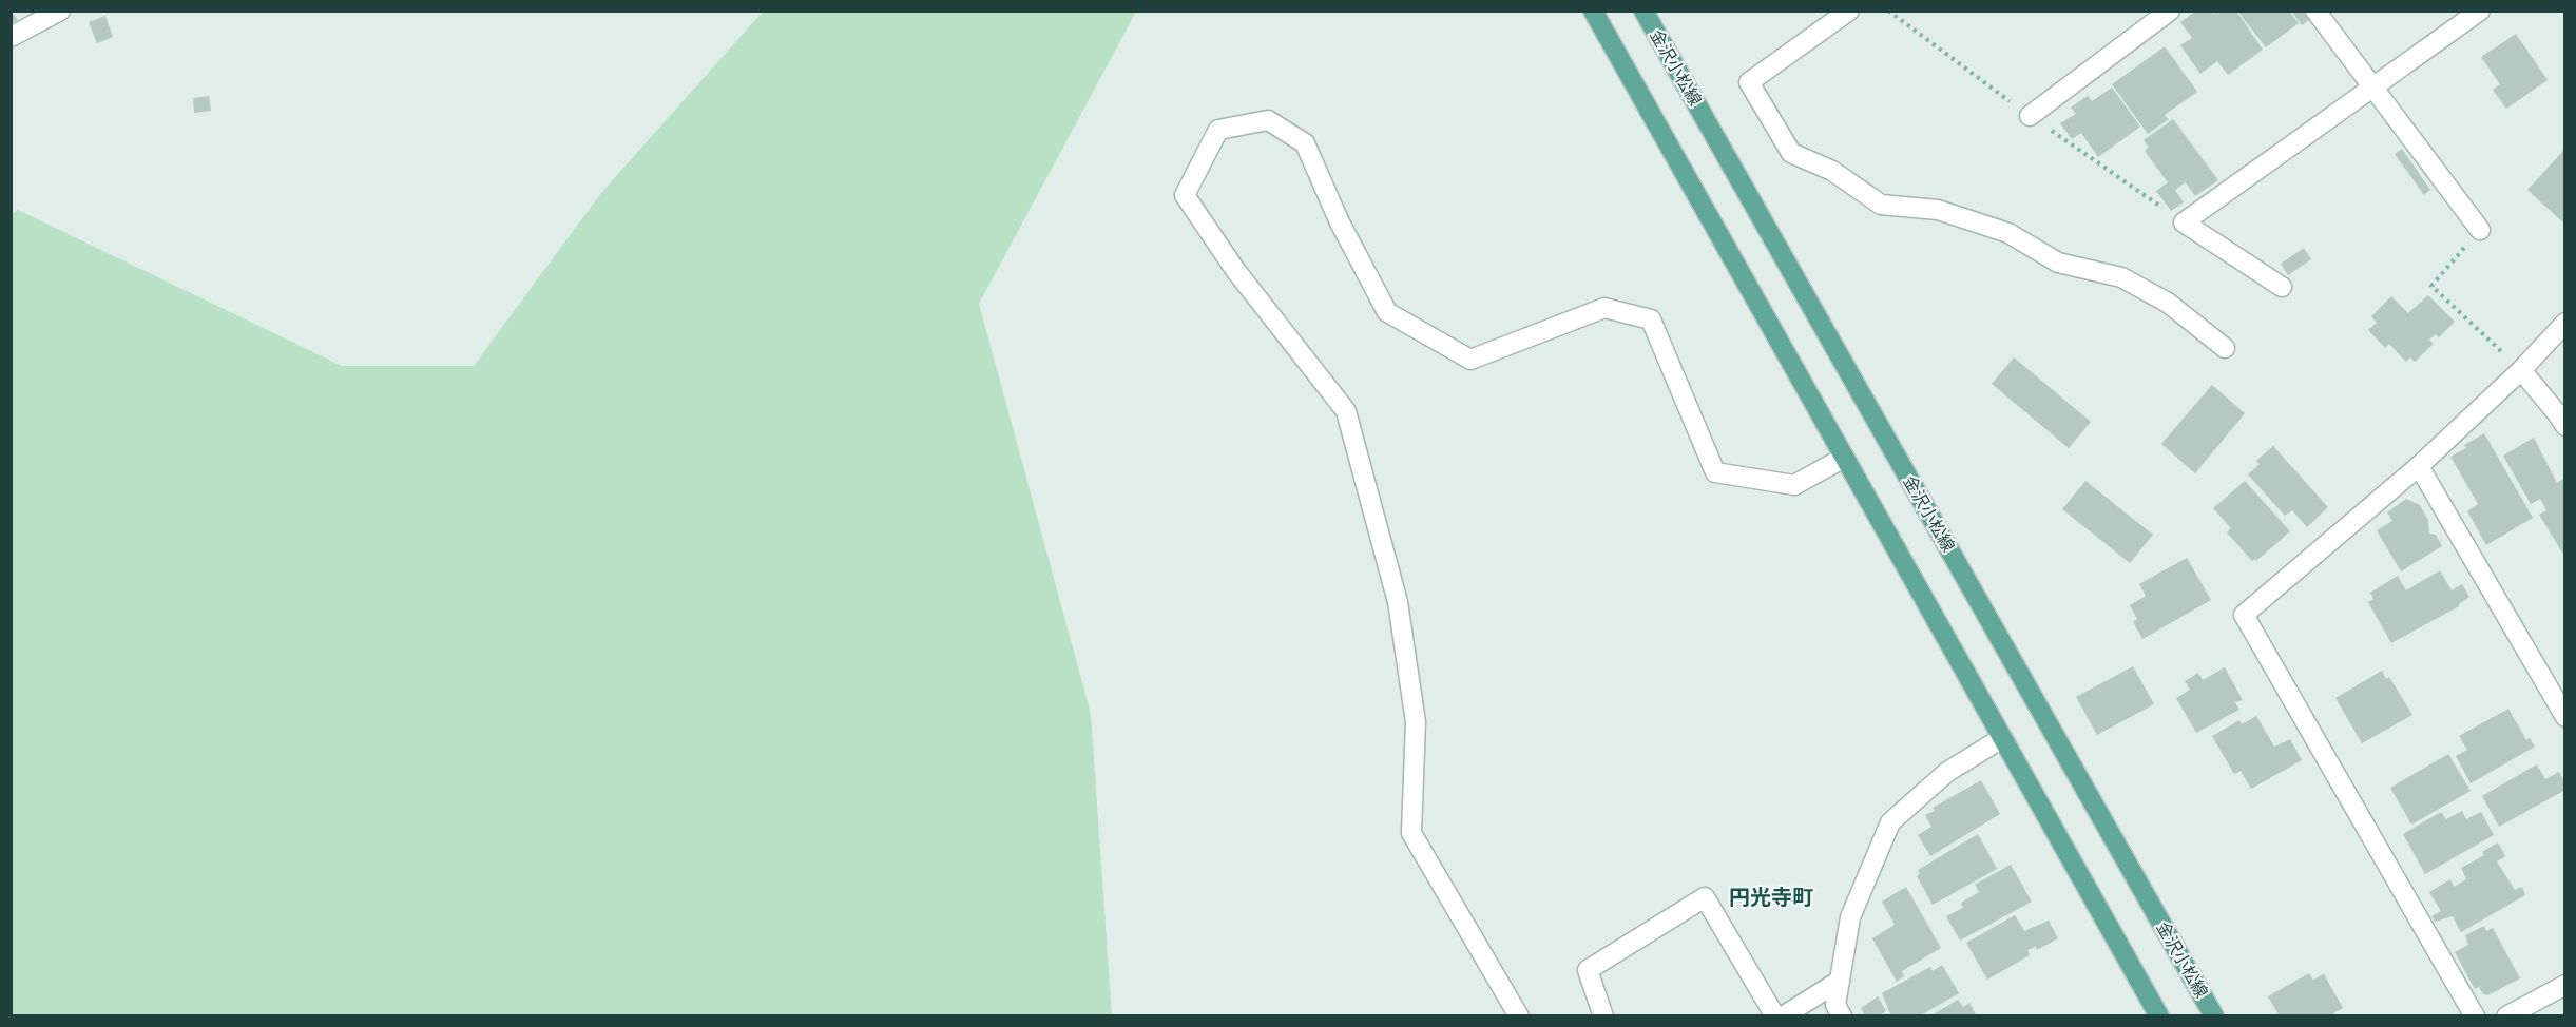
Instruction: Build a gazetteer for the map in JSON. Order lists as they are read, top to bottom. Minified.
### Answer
{"streets":{"main road":["金沢小松線"]},"districts":["円光寺町"]}
